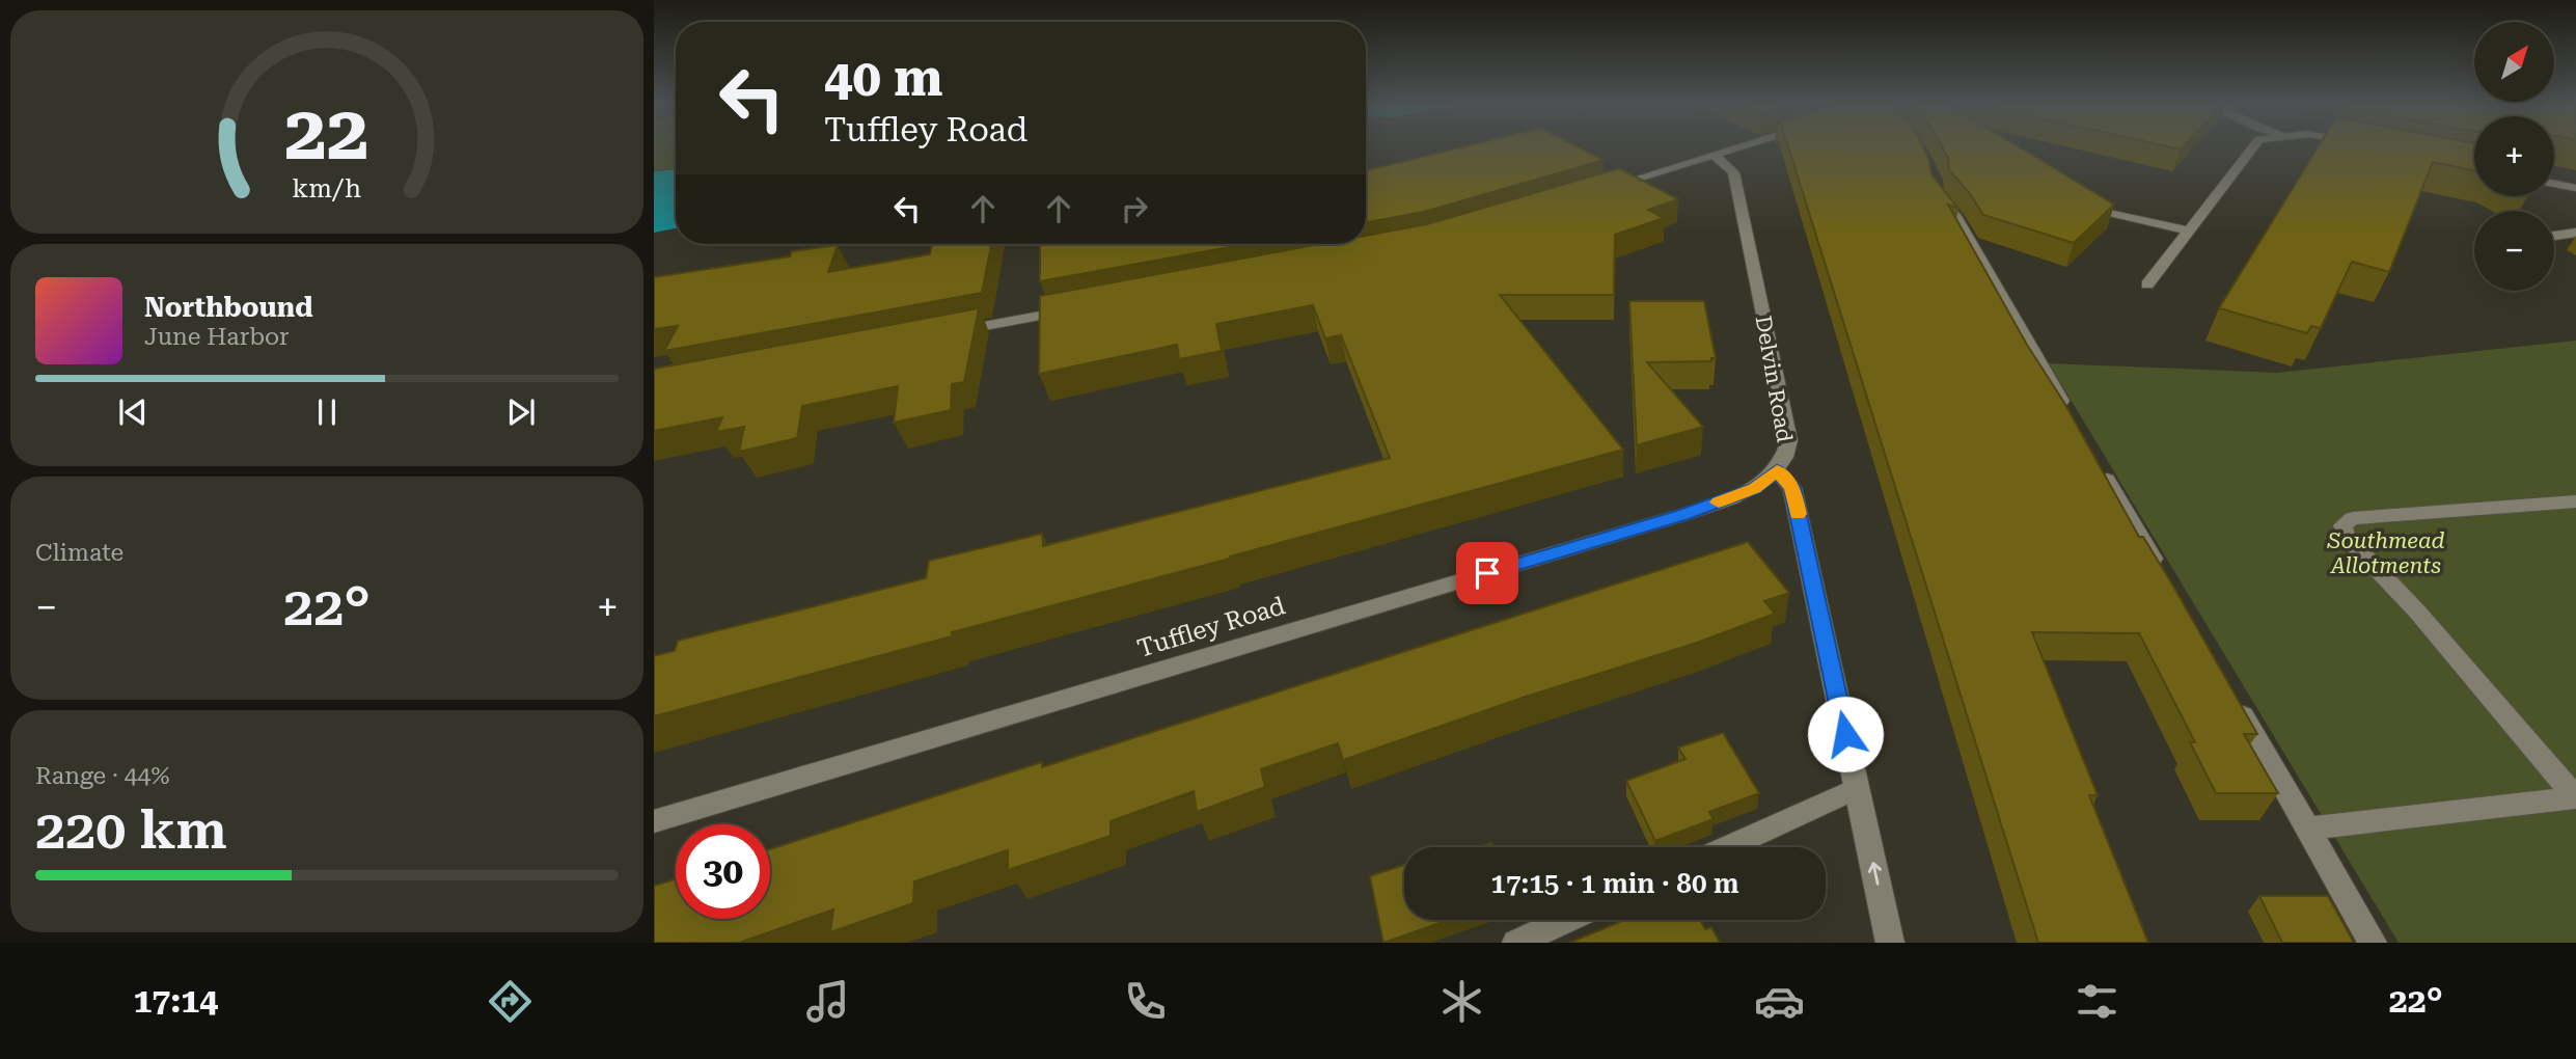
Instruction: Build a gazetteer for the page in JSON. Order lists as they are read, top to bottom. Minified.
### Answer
{"streets":{"street":["Delvin Road","Tuffley Road"]},"crossings":[["Delvin Road","Tuffley Road"]],"parks":["Southmead Allotments"],"north":"top right","page":{"map_buttons":["+","−"],"turn":["40 m","Tuffley Road"],"song":["Northbound","June Harbor"],"tile":["Climate",["Range · 44%","220 km"]],"heat":["−","22°","+"],"limit":"30","trip":"17:15 · 1 min · 80 m","tabs":["17:14","22°"],"gauge":["22","km/h"]}}
